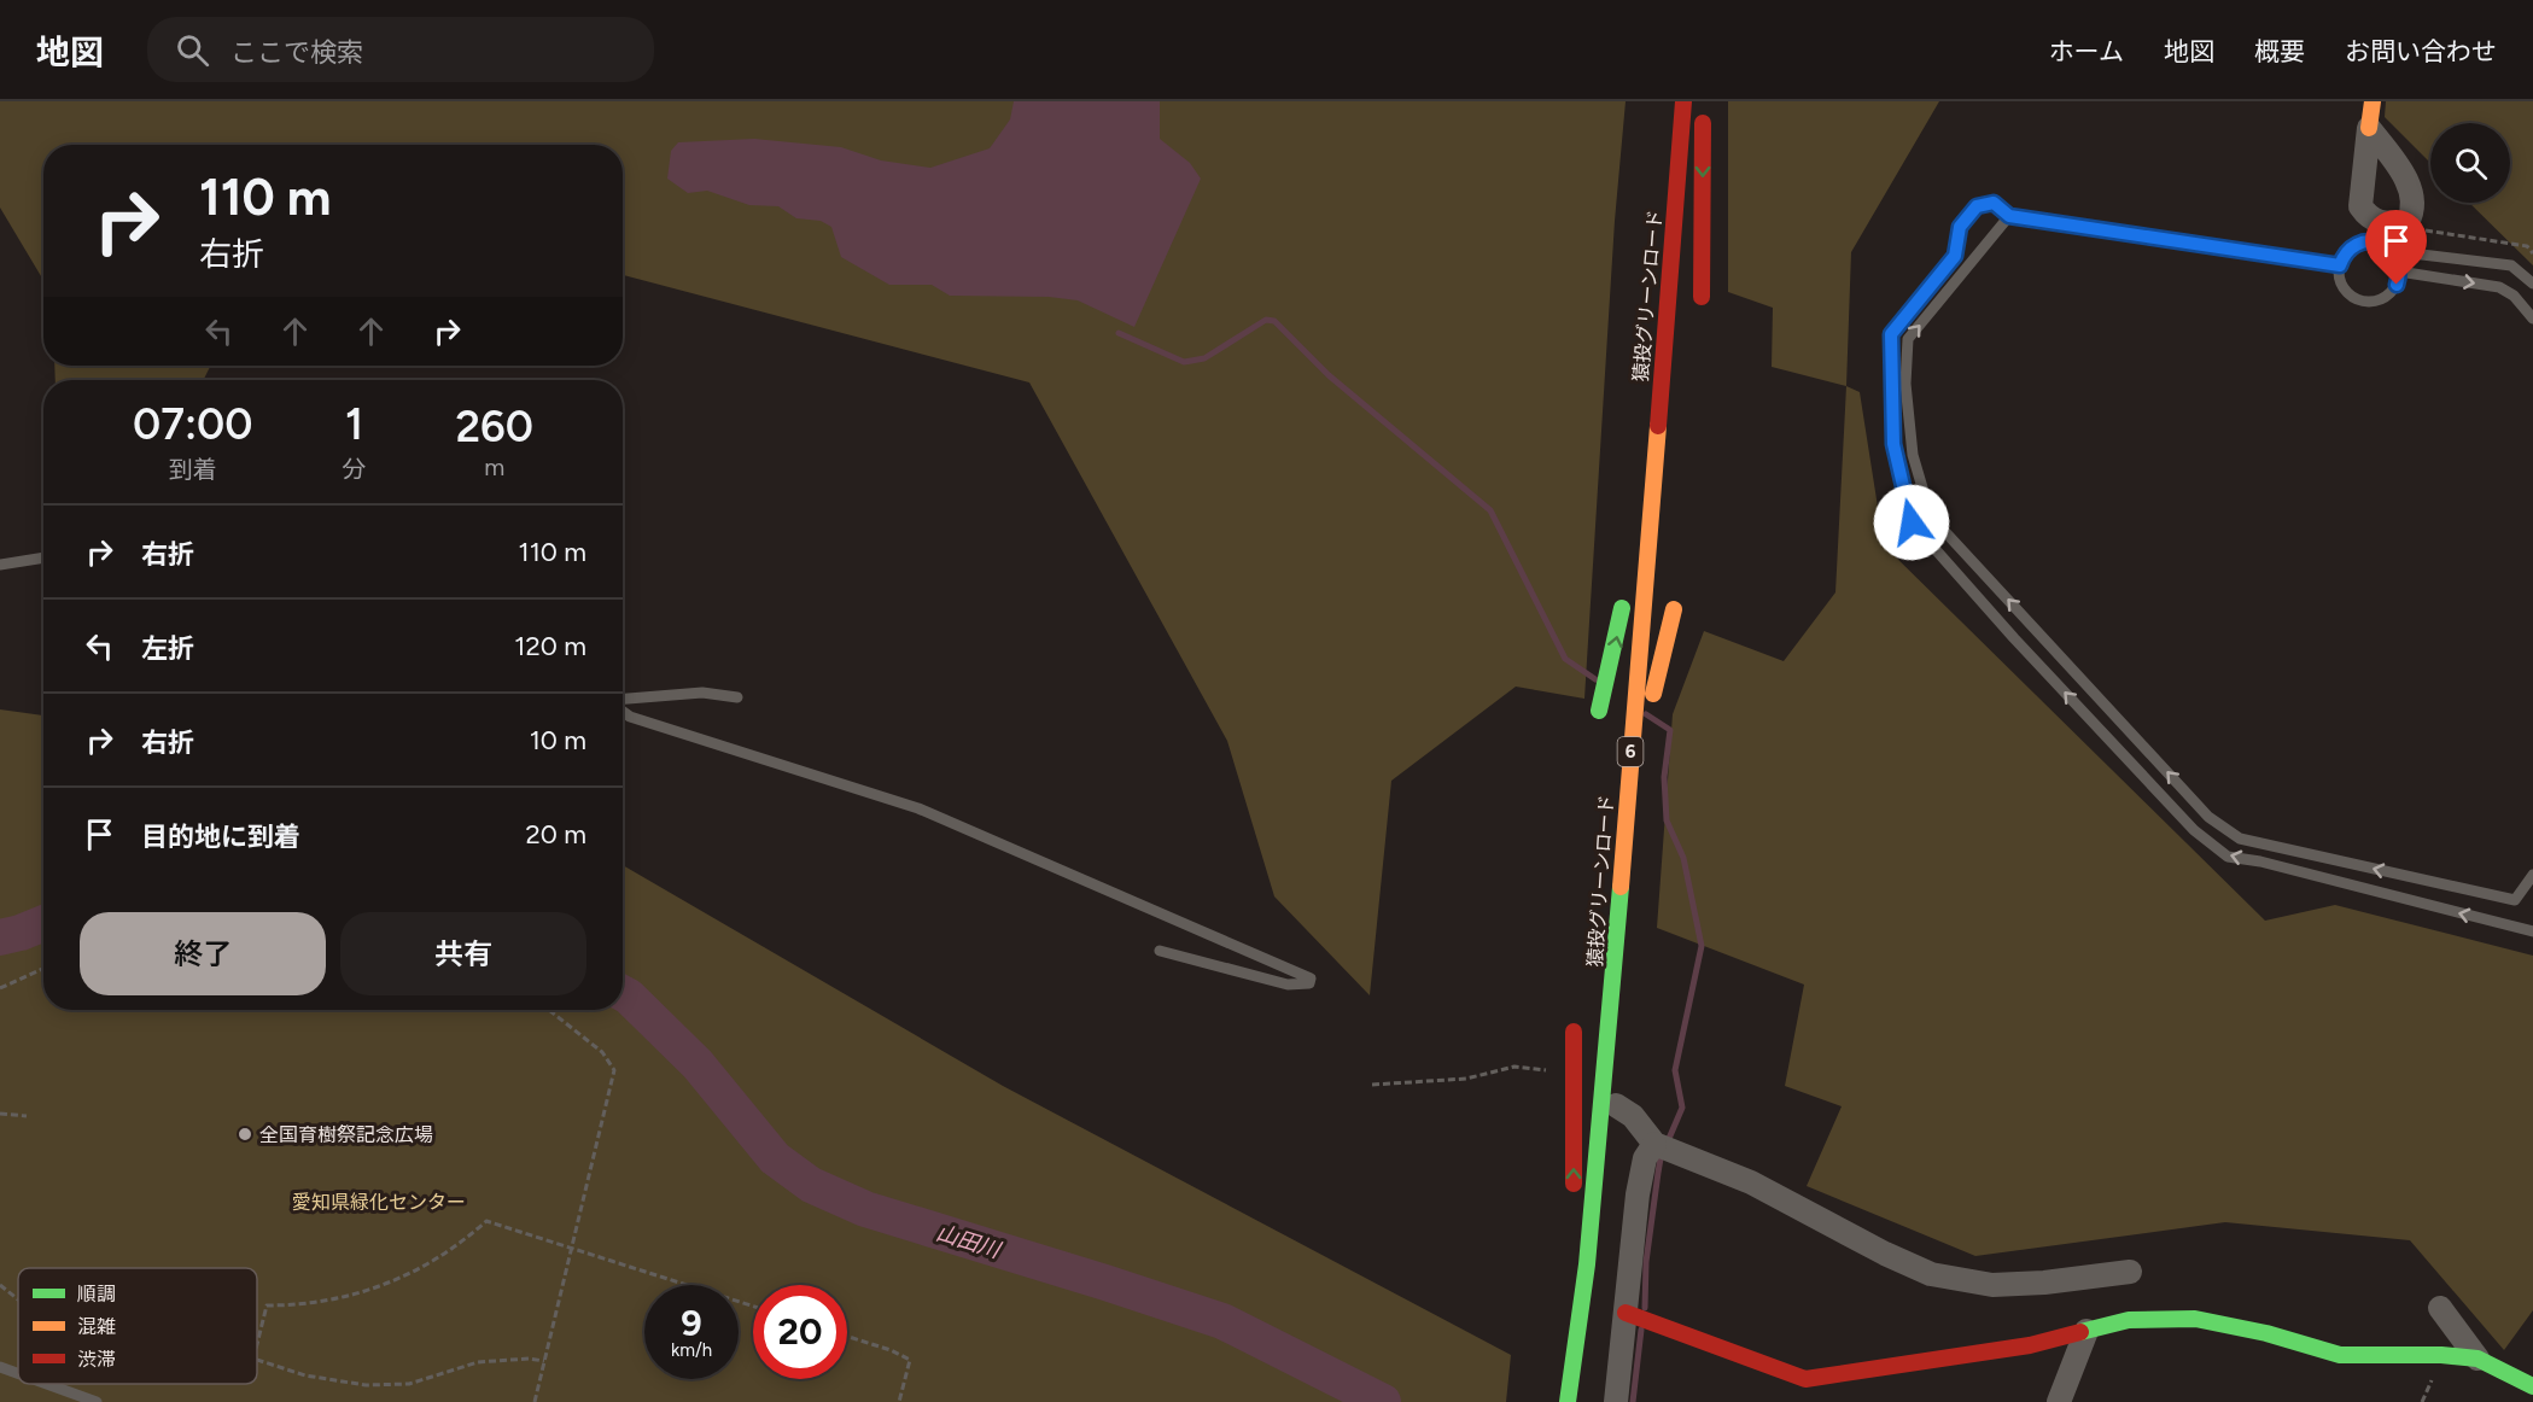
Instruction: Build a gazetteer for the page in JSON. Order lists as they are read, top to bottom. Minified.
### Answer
{"streets":{"main road":["猿投グリーンロード","6"]},"water":["山田川"],"parks":["愛知県緑化センター"],"places":["全国育樹祭記念広場"],"legend":["順調","混雑","渋滞"],"page":{"header":"地図","search":"ここで検索","nav":["ホーム","地図","概要","お問い合わせ"],"turn":["110 m","右折"],"eta":["07:00","到着","1","分","260","m"],"list":[{"name":"右折","value":"110 m"},{"name":"左折","value":"120 m"},{"name":"右折","value":"10 m"},{"name":"目的地に到着","value":"20 m"}],"buttons":["終了","共有"],"speed":"9 km/h","limit":"20"}}
